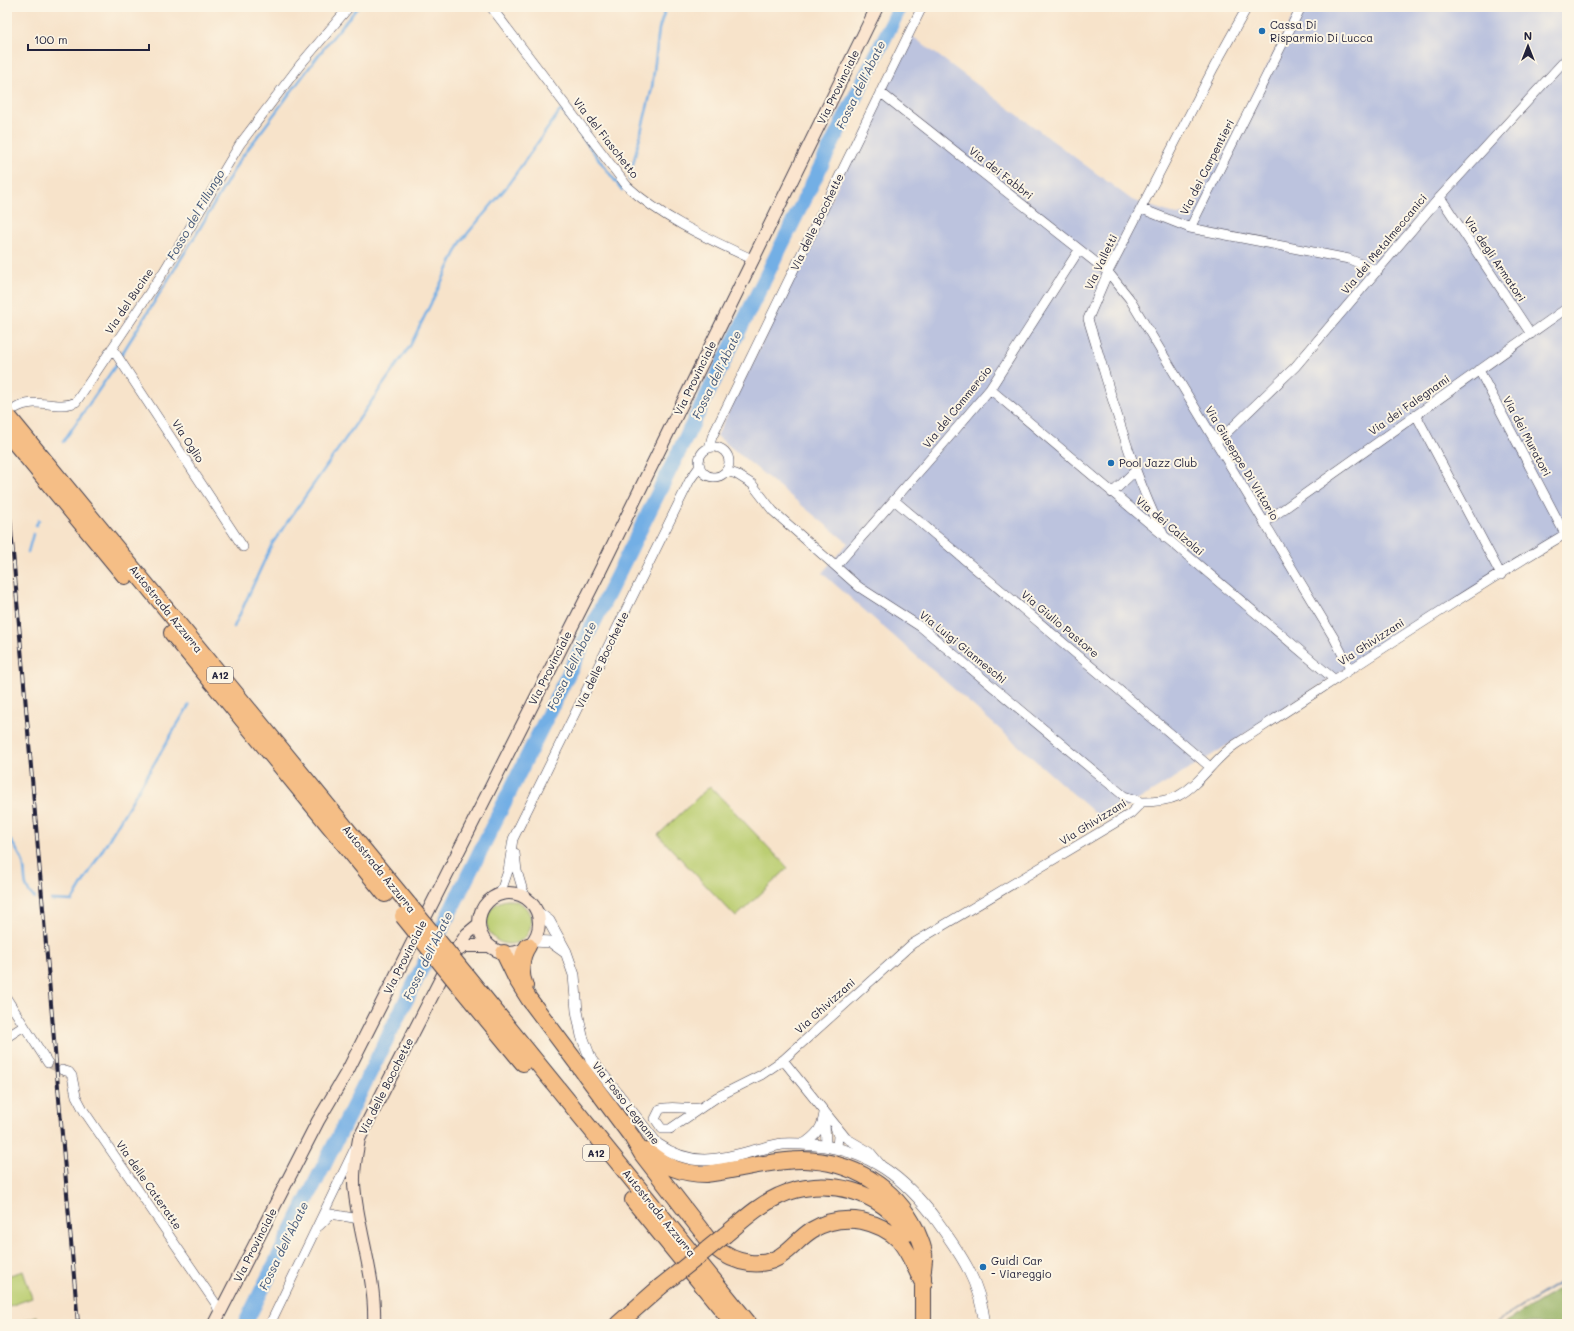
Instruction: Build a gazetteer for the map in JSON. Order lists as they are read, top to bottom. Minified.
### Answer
{"streets":{"highway":["Autostrada Azzurra","A12"],"main road":["Via Provinciale","Via delle Bocchette"],"street":["Via del Fiaschetto","Via dei Carpentieri","Via dei Fabbri","Via dei Metalmeccanici","Via degli Armatori","Via Valletti","Via del Bucine","Via dei Falegnami","Via del Commercio","Via dei Muratori","Via Oglio","Via Giuseppe Di Vittorio","Via dei Calzolai","Via Giulio Pastore","Via Ghivizzani","Via Luigi Gianneschi","Via Fosso Legname","Via delle Cateratte"]},"crossings":[["Via Provinciale","Via del Fiaschetto"],["Via Provinciale","Via delle Cateratte"],["Via dei Carpentieri","Via dei Metalmeccanici"],["Via dei Fabbri","Via delle Bocchette"],["Via dei Fabbri","Via Valletti"],["Via dei Fabbri","Via del Commercio"],["Via dei Fabbri","Via Giuseppe Di Vittorio"],["Via delle Bocchette","Via Luigi Gianneschi"],["Via delle Bocchette","Via Fosso Legname"],["Via dei Metalmeccanici","Via degli Armatori"],["Via dei Metalmeccanici","Via Giuseppe Di Vittorio"],["Via degli Armatori","Via dei Falegnami"],["Via Valletti","Via Giuseppe Di Vittorio"],["Via Valletti","Via dei Calzolai"],["Via del Bucine","Via Oglio"],["Via del Bucine","Autostrada Azzurra"],["Via dei Falegnami","Via dei Muratori"],["Via dei Falegnami","Via Giuseppe Di Vittorio"],["Via del Commercio","Via dei Calzolai"],["Via del Commercio","Via Giulio Pastore"],["Via del Commercio","Via Luigi Gianneschi"],["Via dei Muratori","Via Ghivizzani"],["Via Giuseppe Di Vittorio","Via Ghivizzani"],["Via dei Calzolai","Via Ghivizzani"],["Via Giulio Pastore","Via Ghivizzani"],["Via Ghivizzani","Via Luigi Gianneschi"]],"water":["Fossa dell'Abate","Fosso del Fillungo"],"places":["Cassa Di Risparmio Di Lucca","Pool Jazz Club","Guidi Car - Viareggio"],"scale_bar":"100 m","north":"top"}
